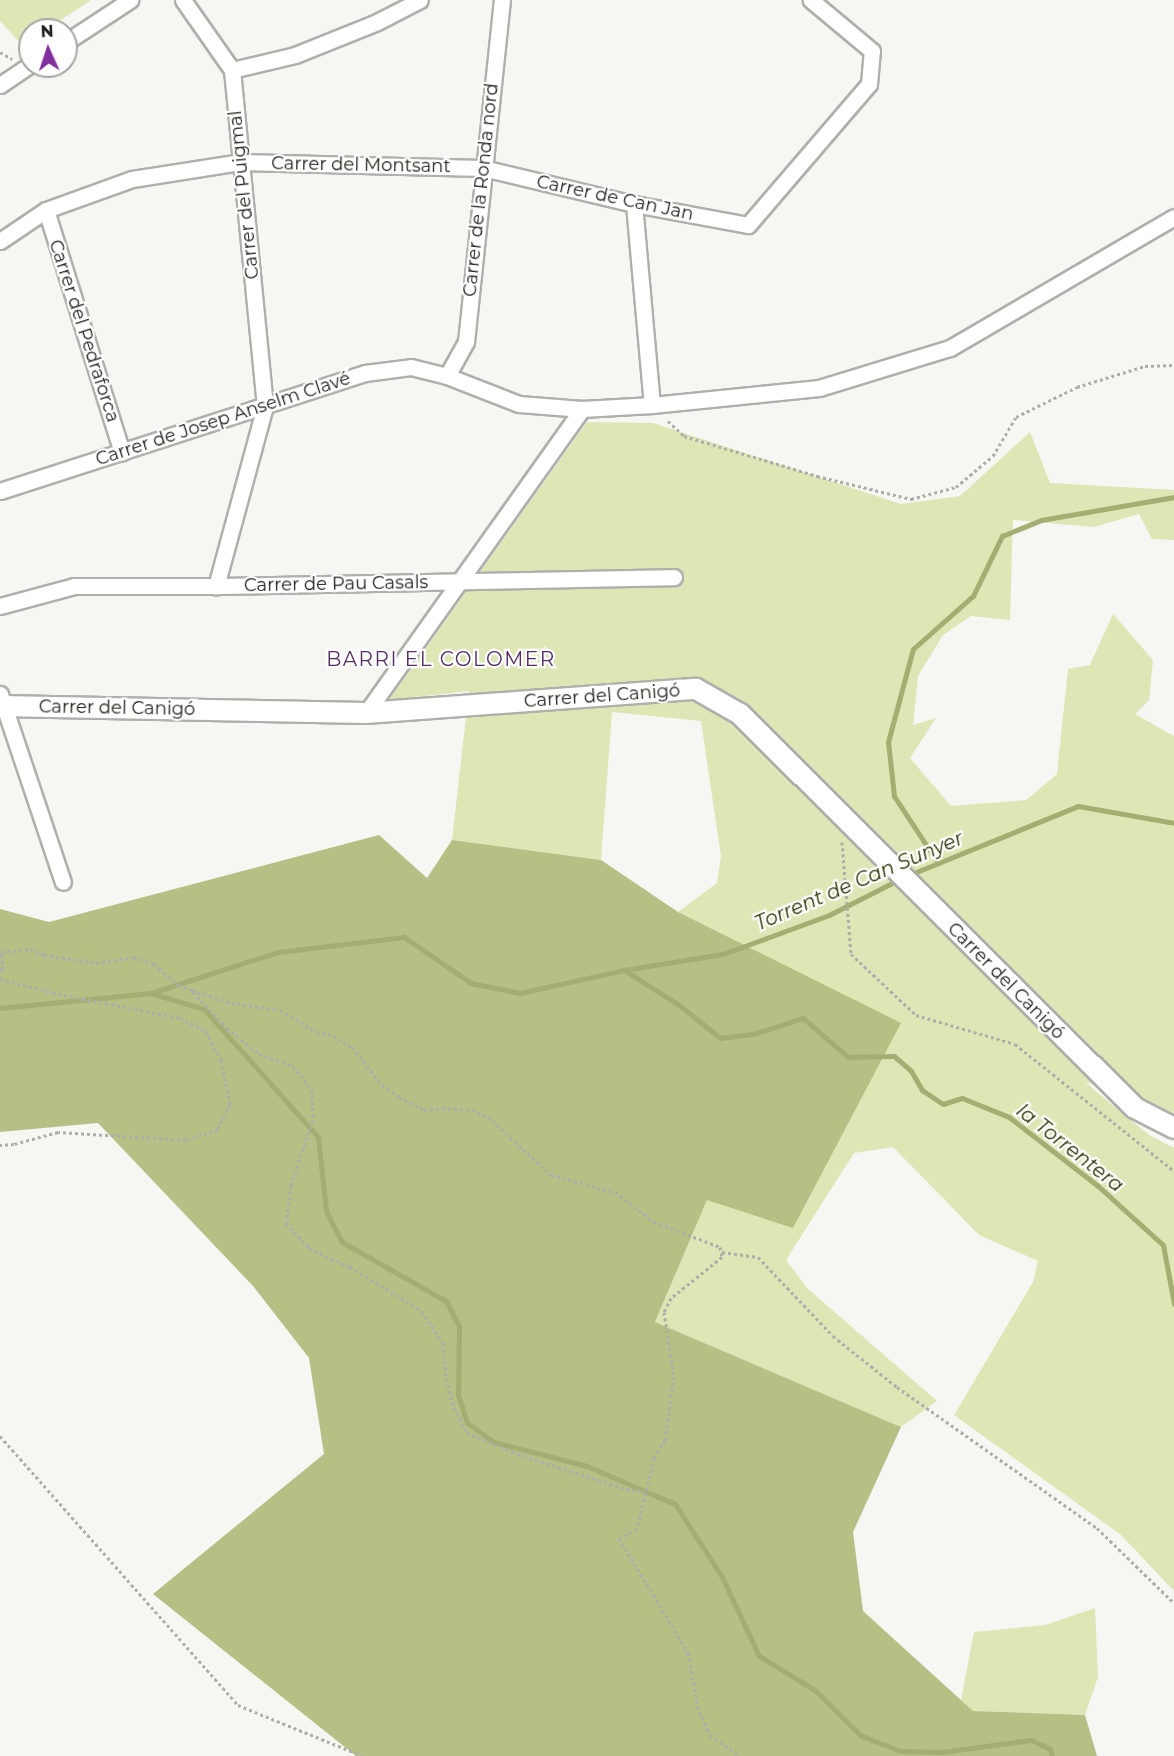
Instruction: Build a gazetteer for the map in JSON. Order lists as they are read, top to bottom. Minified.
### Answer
{"streets":{"street":["Carrer del Montsant","Carrer de la Ronda nord","Carrer del Puigmal","Carrer de Can Jan","Carrer del Pedraforca","Carrer de Josep Anselm Clavé","Carrer de Pau Casals","Carrer del Canigó"]},"crossings":[["Carrer del Montsant","Carrer de la Ronda nord"],["Carrer del Montsant","Carrer del Puigmal"],["Carrer del Montsant","Carrer de Can Jan"],["Carrer del Montsant","Carrer del Pedraforca"],["Carrer de la Ronda nord","Carrer de Can Jan"],["Carrer de la Ronda nord","Carrer de Josep Anselm Clavé"],["Carrer del Puigmal","Carrer de Josep Anselm Clavé"],["Carrer del Pedraforca","Carrer de Josep Anselm Clavé"]],"districts":["BARRI EL COLOMER"],"water":["Torrent de Can Sunyer","la Torrentera"],"north":"top"}
